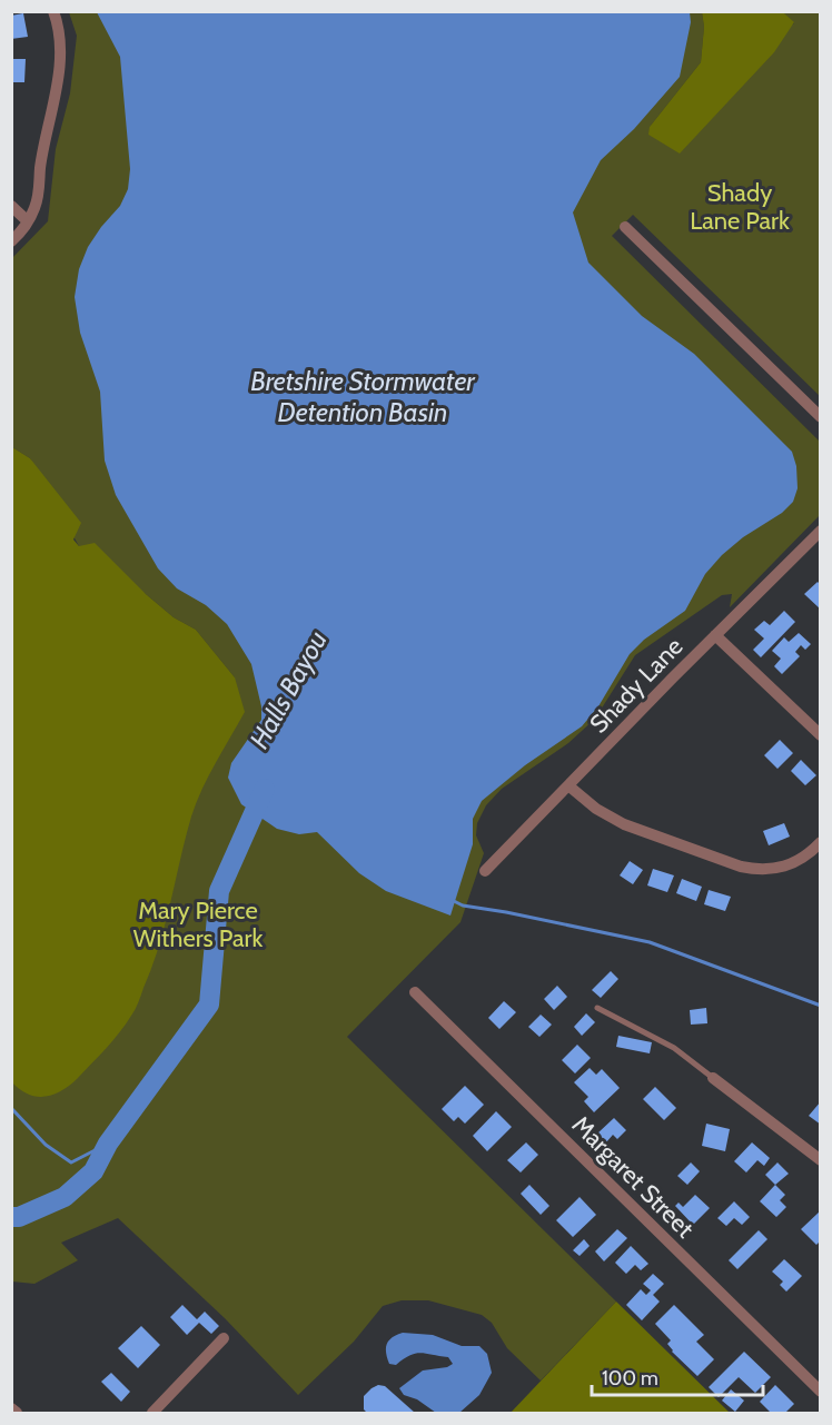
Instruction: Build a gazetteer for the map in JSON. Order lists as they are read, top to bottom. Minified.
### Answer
{"streets":{"street":["Shady Lane","Margaret Street"]},"water":["Bretshire Stormwater Detention Basin","Halls Bayou"],"parks":["Shady Lane Park","Mary Pierce Withers Park"],"scale_bar":"100 m"}
